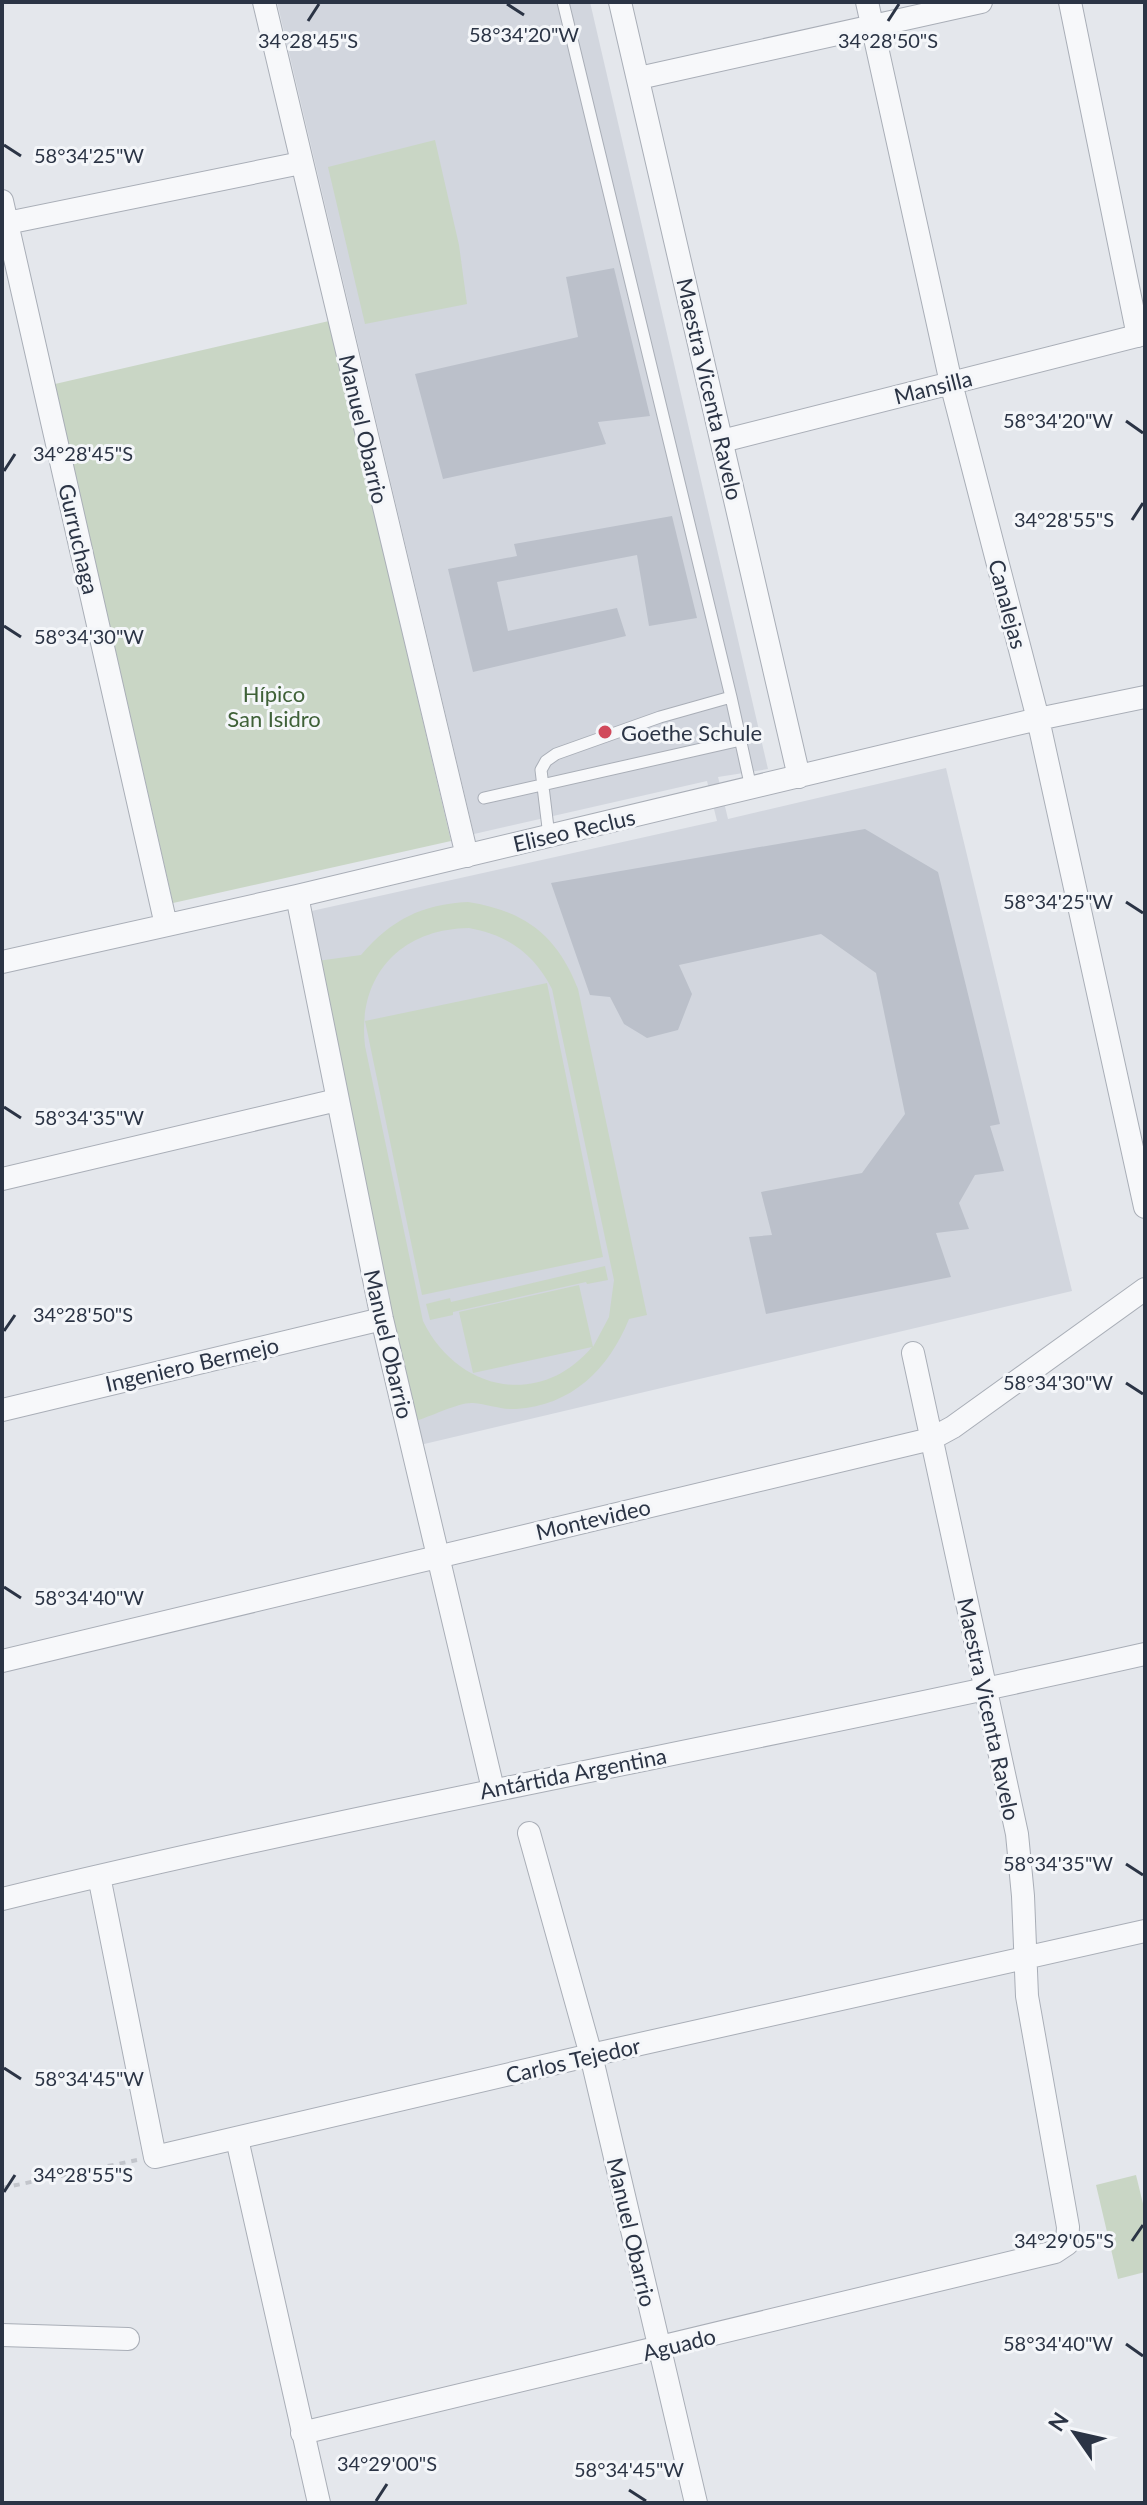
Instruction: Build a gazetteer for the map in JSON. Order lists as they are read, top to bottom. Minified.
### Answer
{"streets":{"street":["Mansilla","Maestra Vicenta Ravelo","Manuel Obarrio","Gurruchaga","Canalejas","Eliseo Reclus","Ingeniero Bermejo","Montevideo","Antártida Argentina","Carlos Tejedor","Aguado"]},"crossings":[["Mansilla","Maestra Vicenta Ravelo"],["Mansilla","Canalejas"],["Maestra Vicenta Ravelo","Eliseo Reclus"],["Maestra Vicenta Ravelo","Montevideo"],["Maestra Vicenta Ravelo","Antártida Argentina"],["Maestra Vicenta Ravelo","Carlos Tejedor"],["Maestra Vicenta Ravelo","Aguado"],["Manuel Obarrio","Eliseo Reclus"],["Manuel Obarrio","Ingeniero Bermejo"],["Manuel Obarrio","Montevideo"],["Manuel Obarrio","Antártida Argentina"],["Manuel Obarrio","Carlos Tejedor"],["Manuel Obarrio","Aguado"],["Gurruchaga","Eliseo Reclus"],["Canalejas","Eliseo Reclus"]],"parks":["Hípico San Isidro"],"places":["Goethe Schule"],"north":"top left","coordinates":["58°34'20\"W","34°28'45\"S","34°28'50\"S","58°34'25\"W","34°28'55\"S","58°34'30\"W","58°34'35\"W","58°34'40\"W","58°34'45\"W","34°29'05\"S","34°29'00\"S"]}
